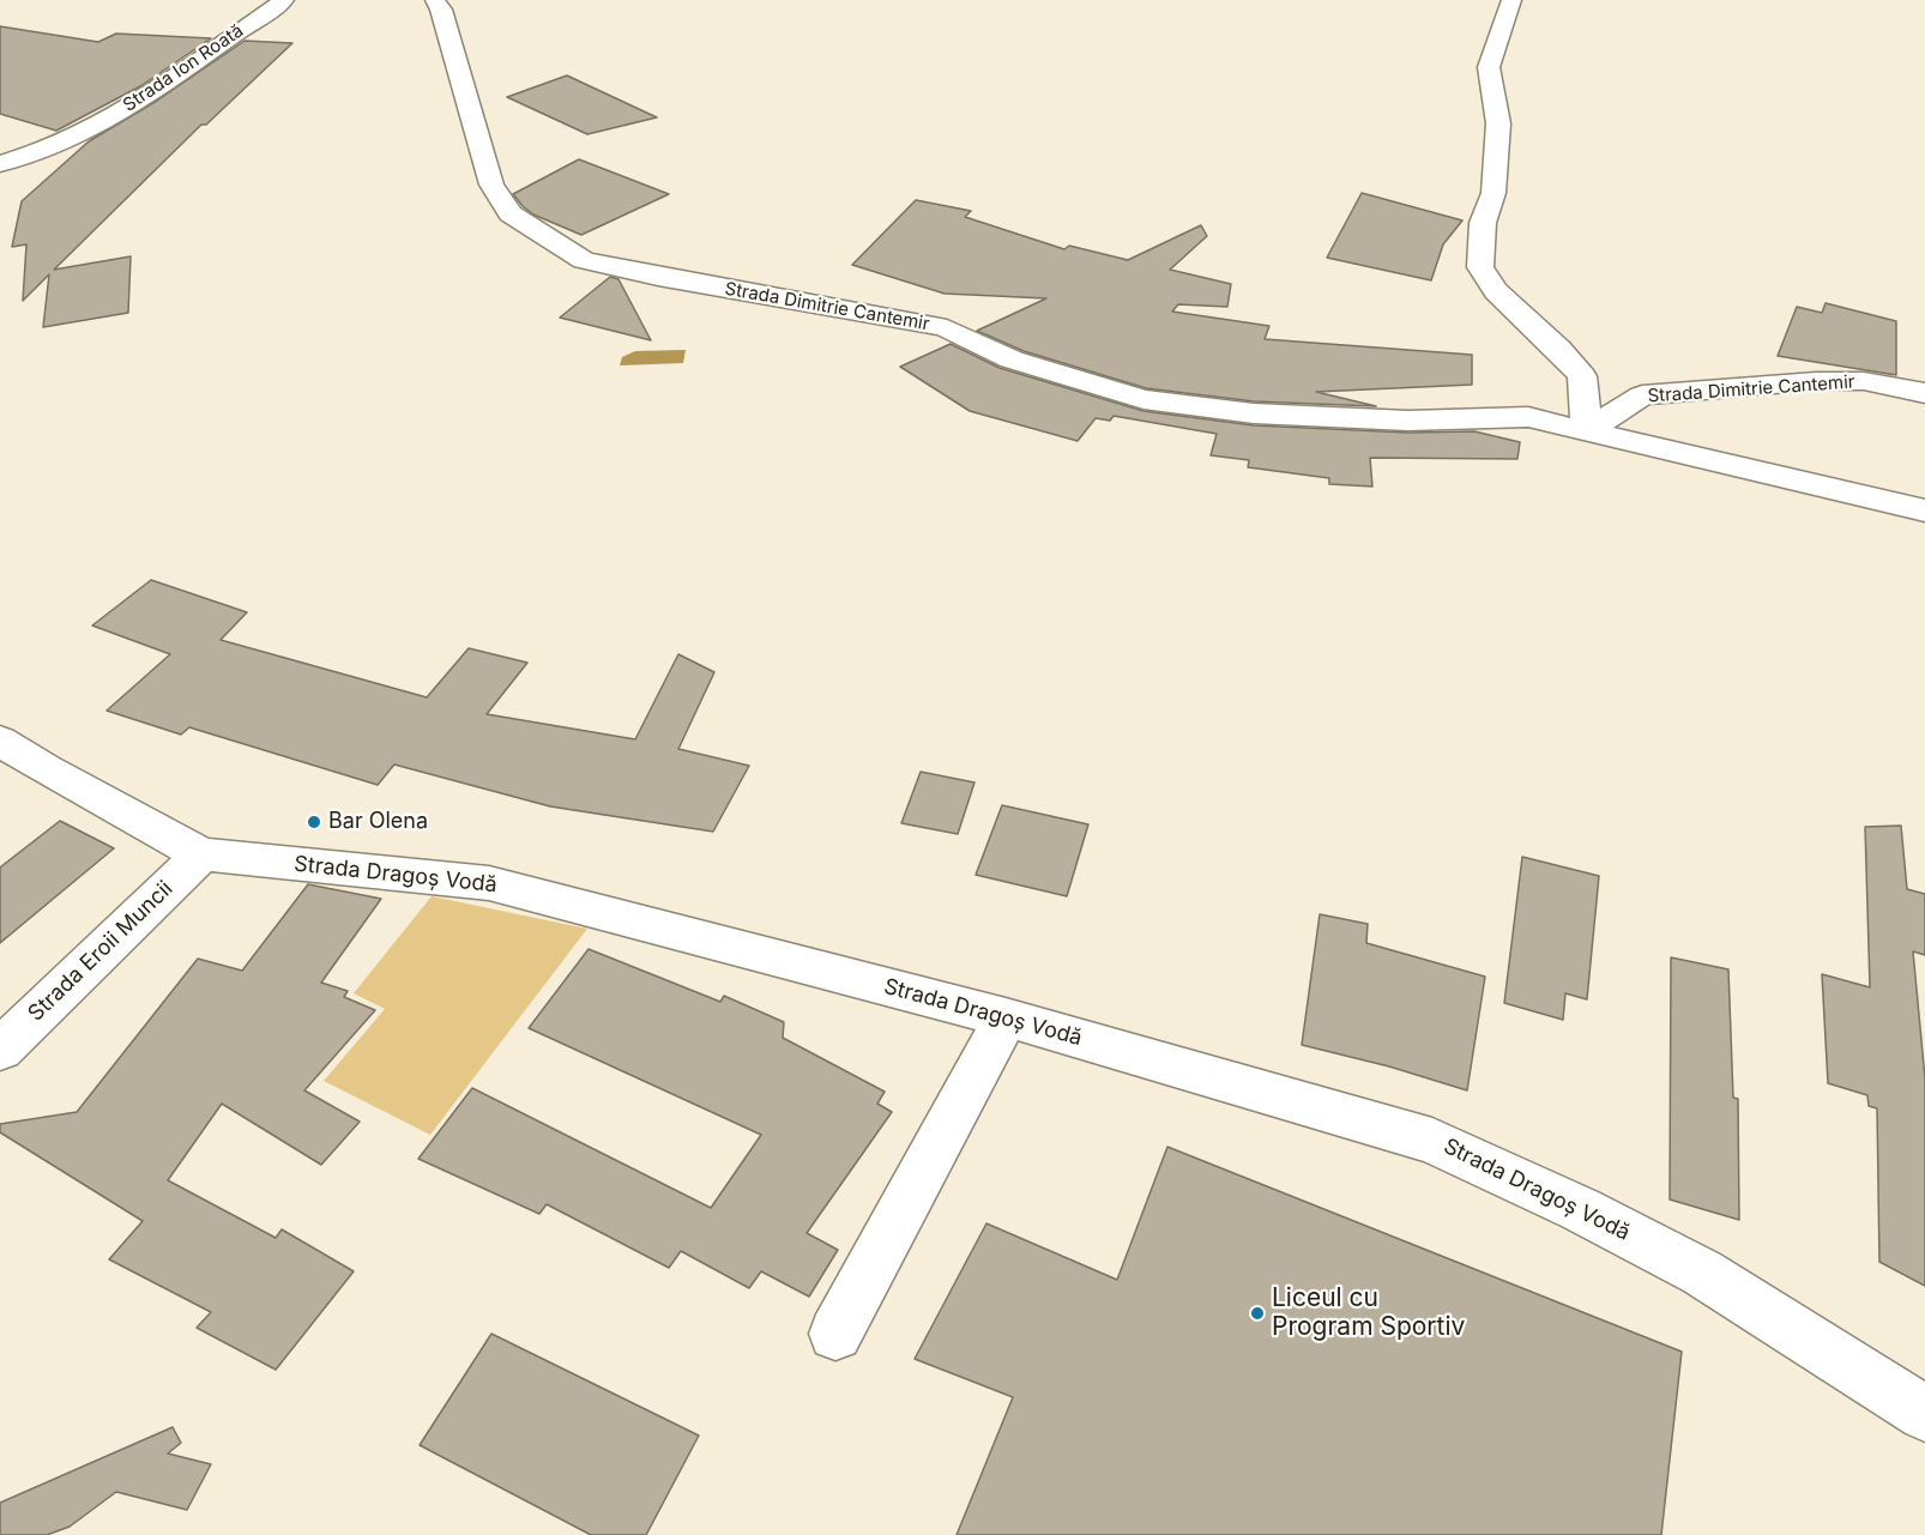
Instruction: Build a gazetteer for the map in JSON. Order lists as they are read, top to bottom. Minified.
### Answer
{"streets":{"street":["Strada Ion Roată","Strada Dimitrie Cantemir","Strada Dragoș Vodă","Strada Eroii Muncii"]},"crossings":[["Strada Dragoș Vodă","Strada Eroii Muncii"]],"places":["Bar Olena","Liceul cu Program Sportiv"]}
